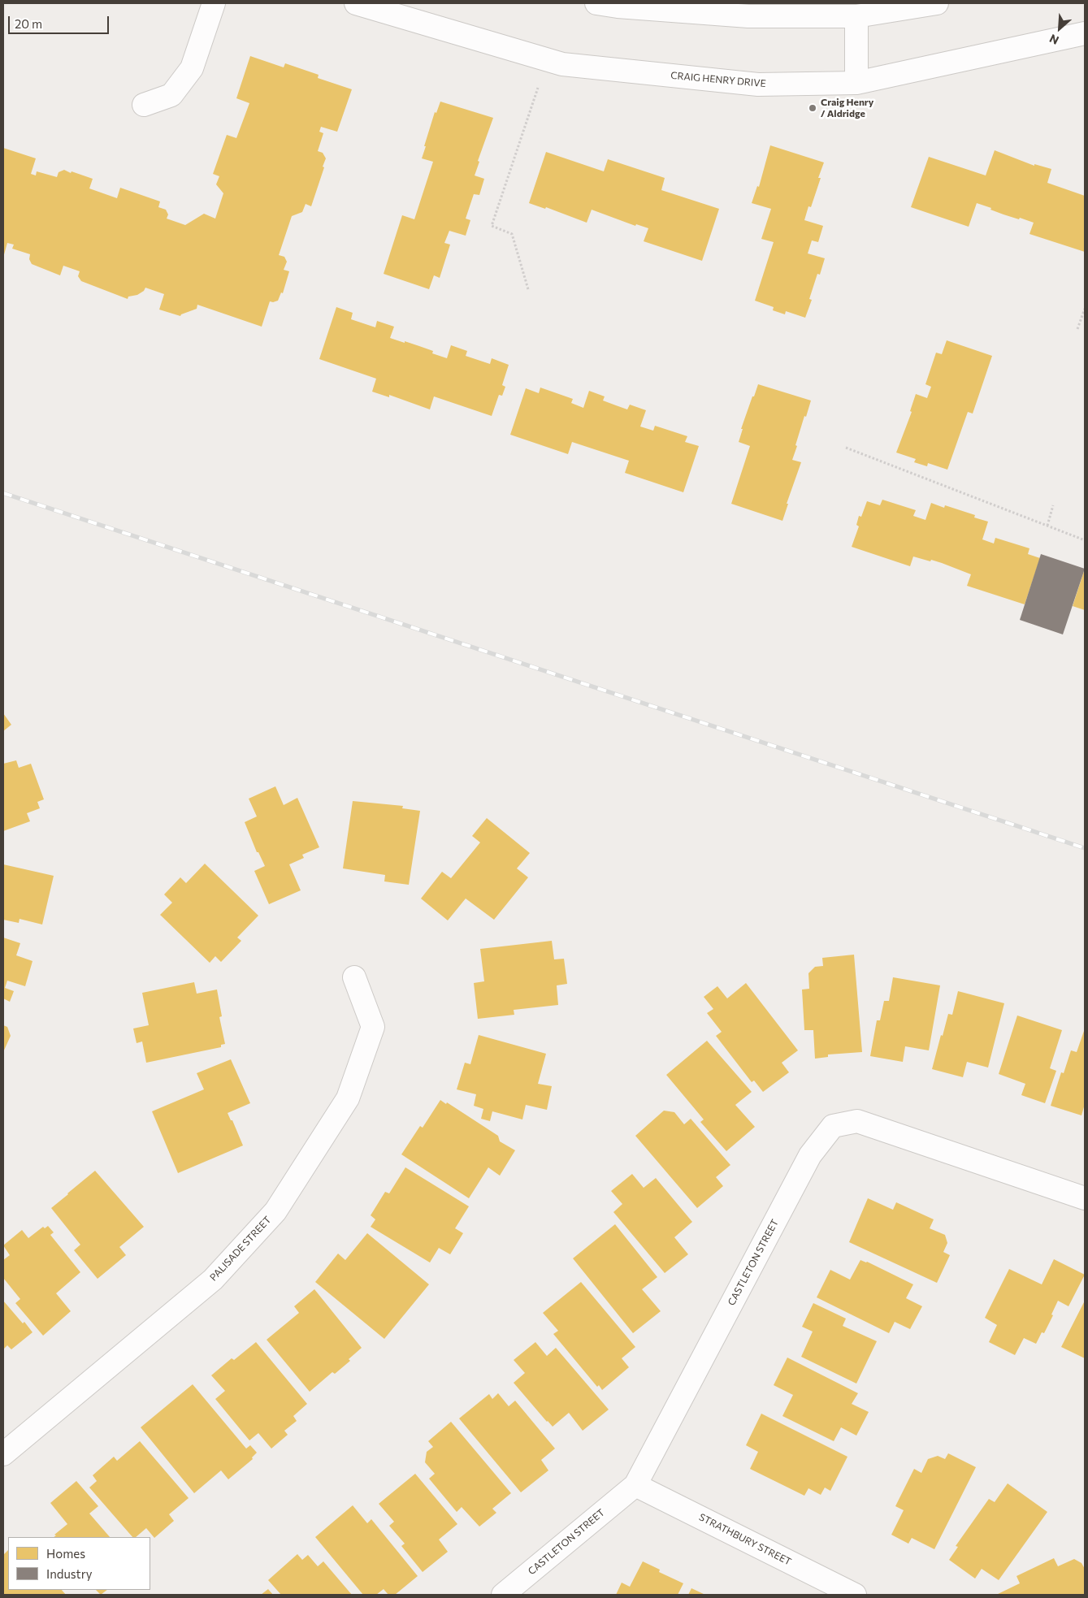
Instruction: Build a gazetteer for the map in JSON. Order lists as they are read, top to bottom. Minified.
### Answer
{"streets":{"street":["CRAIG HENRY DRIVE","PALISADE STREET","CASTLETON STREET","STRATHBURY STREET"]},"crossings":[["CASTLETON STREET","STRATHBURY STREET"]],"places":["Craig Henry / Aldridge"],"legend":["Homes","Industry"],"scale_bar":"20 m","north":"bottom left"}
